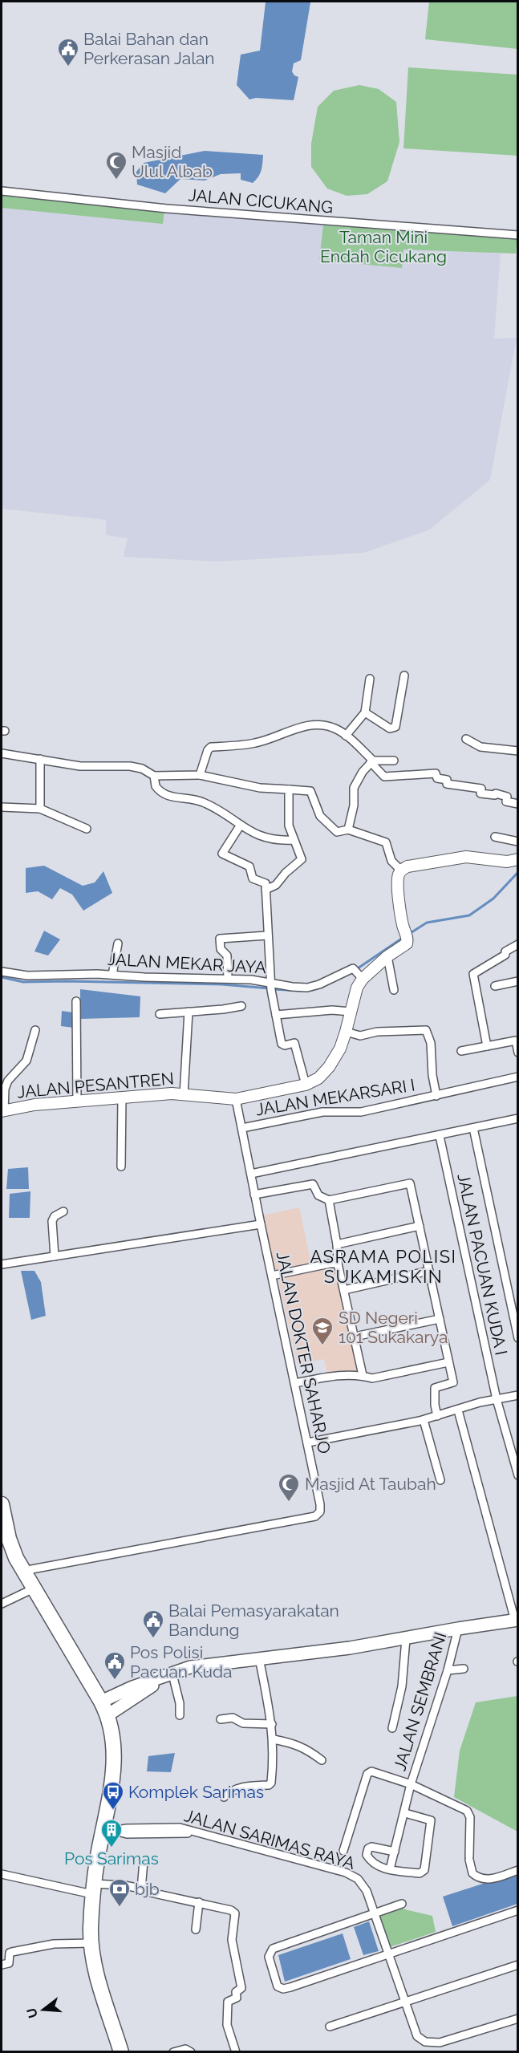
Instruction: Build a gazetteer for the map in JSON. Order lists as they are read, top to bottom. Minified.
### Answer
{"streets":{"street":["JALAN CICUKANG","JALAN MEKAR JAYA","JALAN PESANTREN","JALAN MEKARSARI I","JALAN PACUAN KUDA I","JALAN DOKTER SAHARJO","JALAN SEMBRANI","JALAN SARIMAS RAYA"]},"crossings":[["JALAN MEKAR JAYA","JALAN PESANTREN"],["JALAN PESANTREN","JALAN DOKTER SAHARJO"],["JALAN MEKARSARI I","JALAN DOKTER SAHARJO"]],"districts":["ASRAMA POLISI SUKAMISKIN"],"parks":["Taman Mini Endah Cicukang"],"places":{"public building":["Balai Bahan dan Perkerasan Jalan","Balai Pemasyarakatan Bandung","Pos Polisi Pacuan Kuda"],"mosque":["Masjid Ulul Albab","Masjid At Taubah"],"school or university":["SD Negeri 101 Sukakarya"],"bus stop":["Komplek Sarimas"],"building":["Pos Sarimas"],"bank":["bjb"]},"north":"left"}
